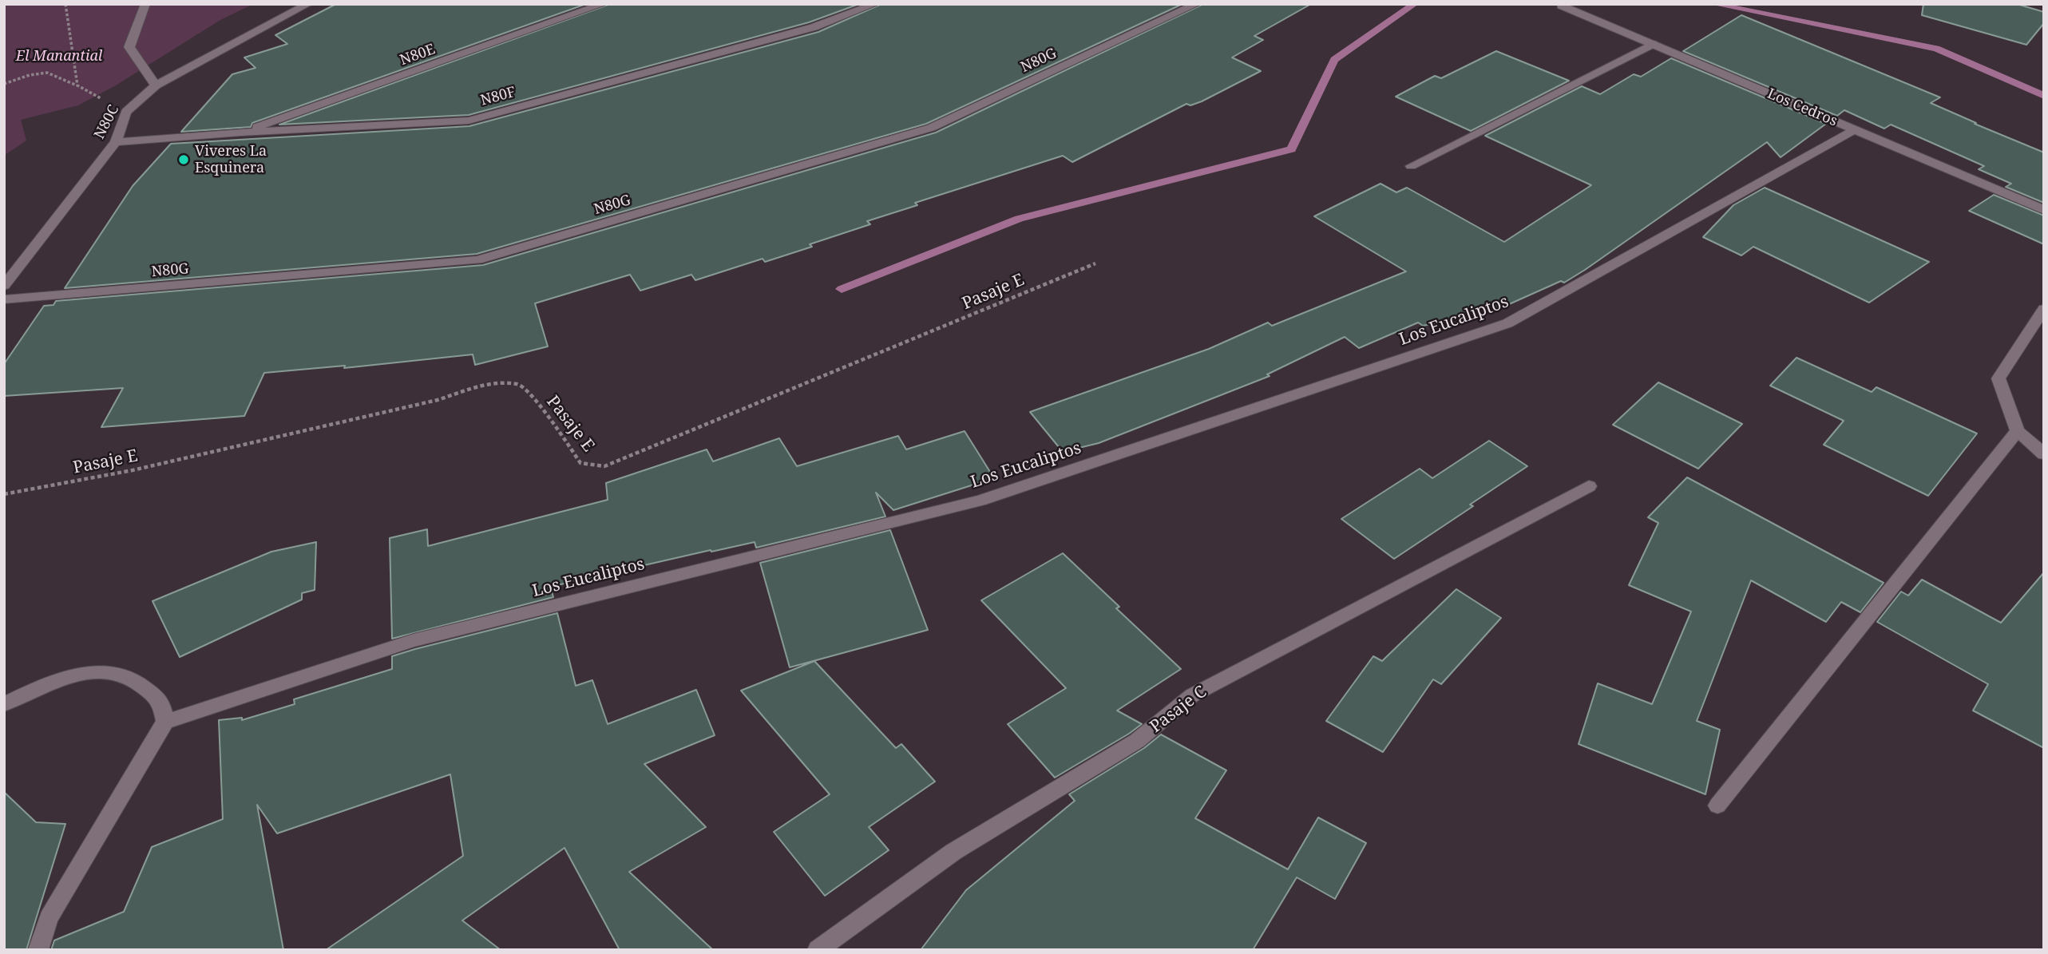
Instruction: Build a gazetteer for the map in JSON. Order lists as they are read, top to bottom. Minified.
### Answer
{"streets":{"street":["N80E","N80G","N80F","Los Cedros","N80C","Los Eucaliptos","Pasaje C"],"path":["Pasaje E"]},"crossings":[["N80E","N80F"],["N80F","N80C"],["Los Cedros","Los Eucaliptos"]],"parks":["El Manantial"],"places":["Viveres La Esquinera"]}
